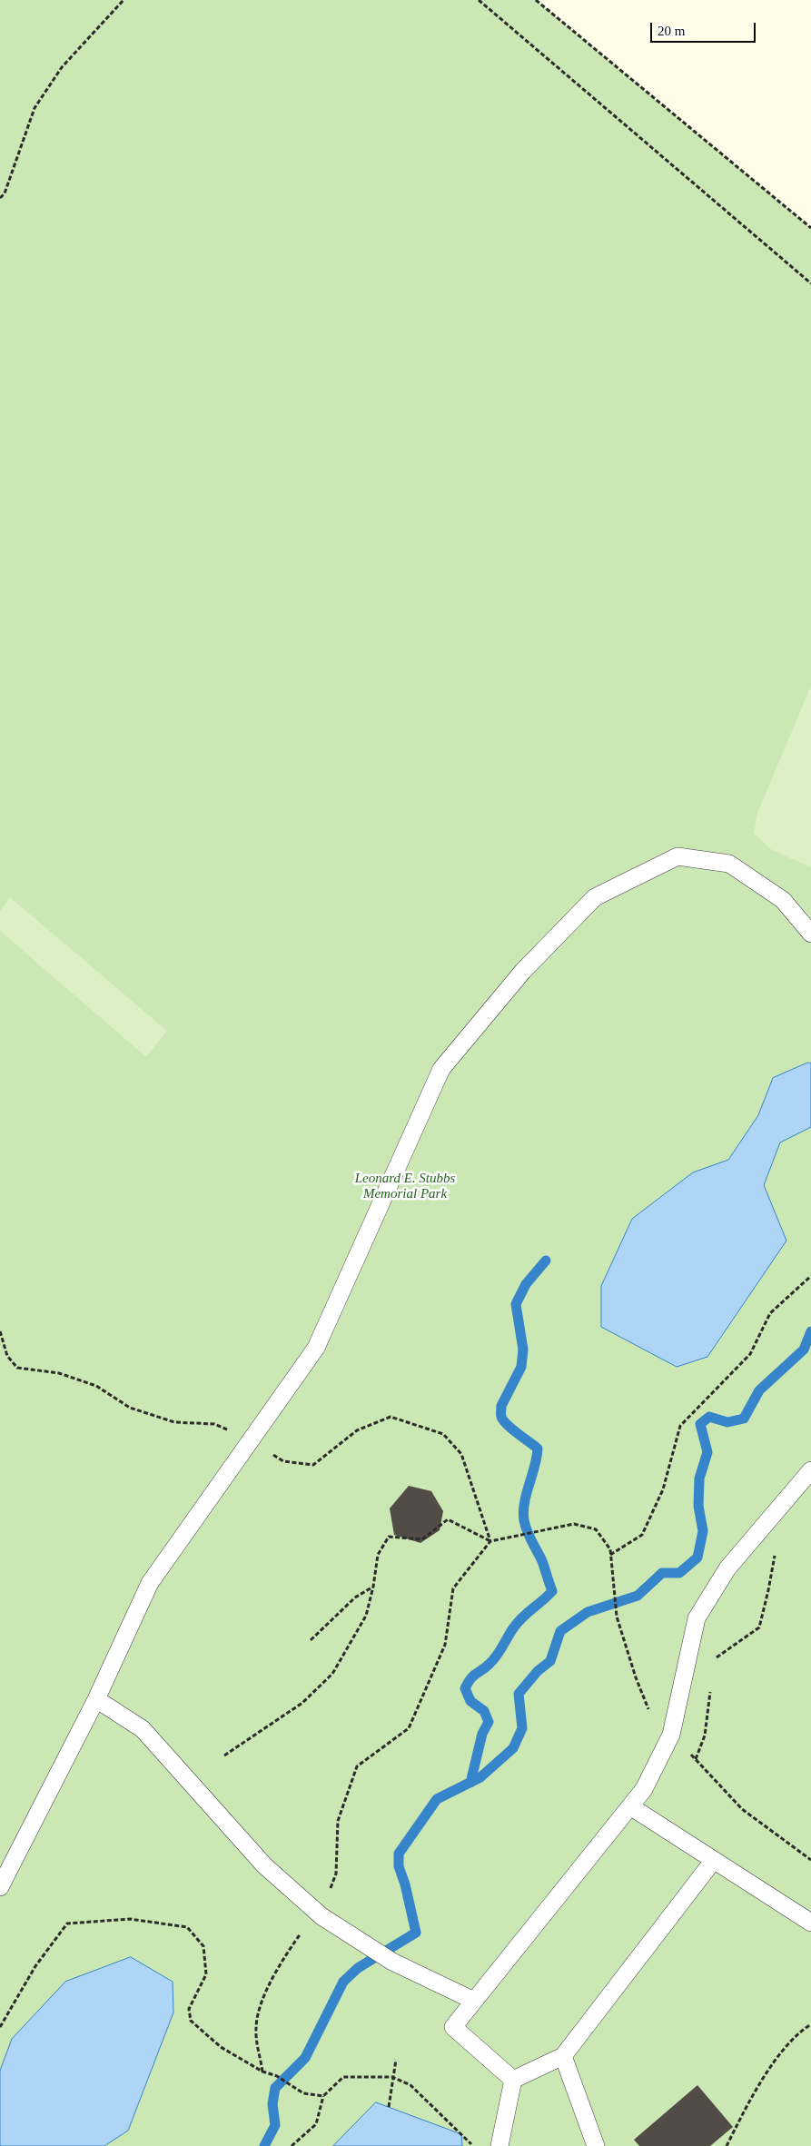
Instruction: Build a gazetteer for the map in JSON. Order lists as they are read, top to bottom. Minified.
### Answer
{"parks":["Leonard E. Stubbs Memorial Park"],"scale_bar":"20 m"}
